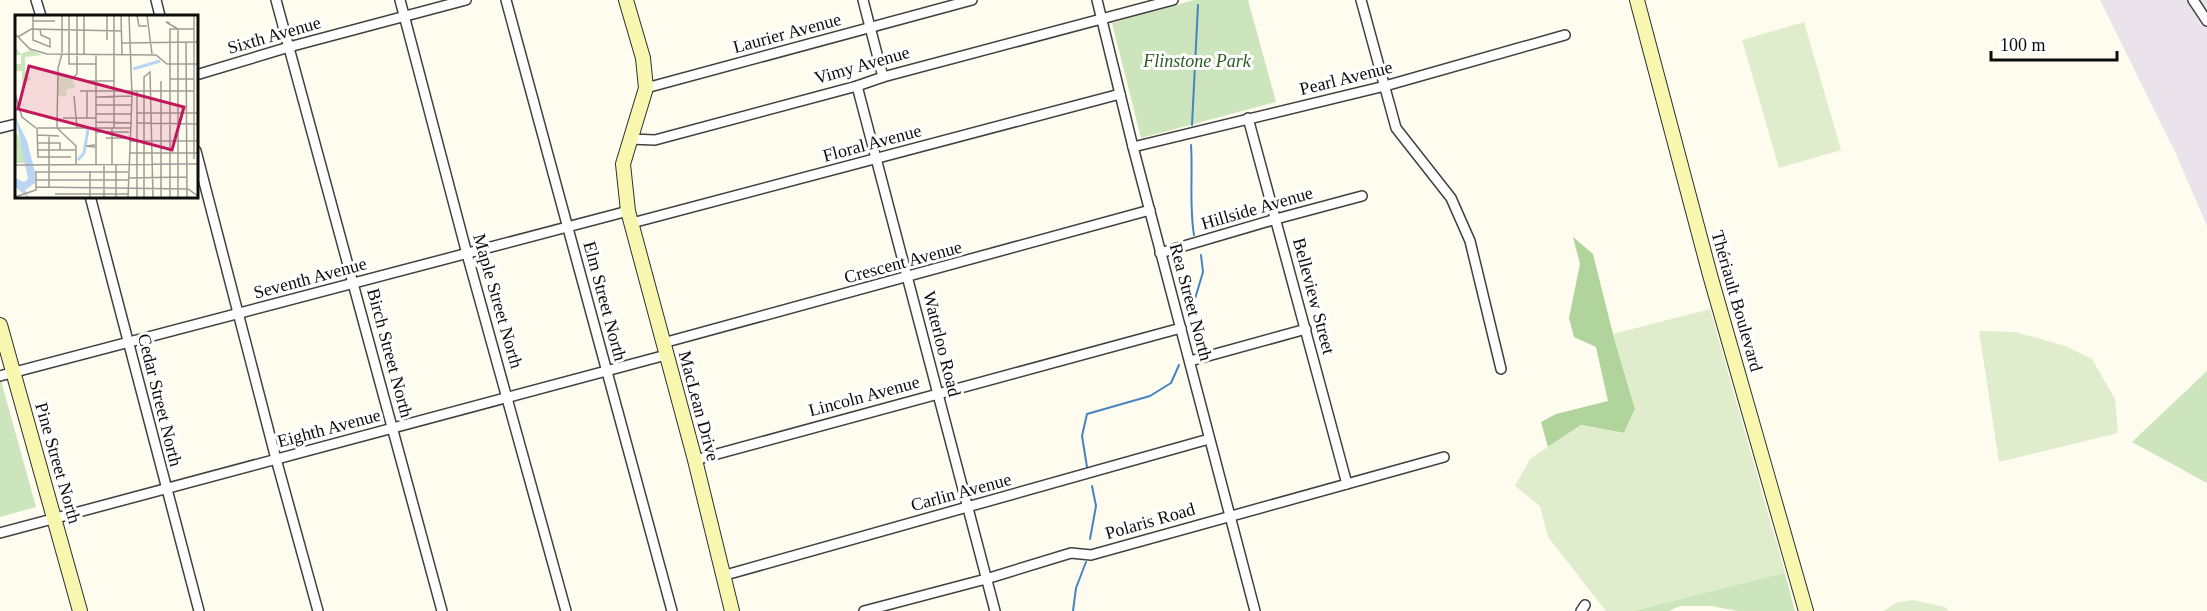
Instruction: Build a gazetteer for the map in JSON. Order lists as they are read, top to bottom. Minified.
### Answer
{"streets":{"street":["Laurier Avenue","Sixth Avenue","Vimy Avenue","Pearl Avenue","Floral Avenue","Hillside Avenue","Crescent Avenue","Seventh Avenue","Belleview Street","Maple Street North","Elm Street North","Thériault Boulevard","Rea Street North","Waterloo Road","Birch Street North","Lincoln Avenue","Cedar Street North","MacLean Drive","Eighth Avenue","Pine Street North","Carlin Avenue","Polaris Road"]},"crossings":[["Sixth Avenue","Maple Street North"],["Sixth Avenue","Birch Street North"],["Vimy Avenue","Rea Street North"],["Vimy Avenue","Waterloo Road"],["Pearl Avenue","Belleview Street"],["Pearl Avenue","Rea Street North"],["Floral Avenue","Seventh Avenue"],["Floral Avenue","Rea Street North"],["Floral Avenue","Waterloo Road"],["Floral Avenue","MacLean Drive"],["Hillside Avenue","Belleview Street"],["Hillside Avenue","Rea Street North"],["Crescent Avenue","Rea Street North"],["Crescent Avenue","Waterloo Road"],["Crescent Avenue","MacLean Drive"],["Crescent Avenue","Eighth Avenue"],["Seventh Avenue","Maple Street North"],["Seventh Avenue","Elm Street North"],["Seventh Avenue","Birch Street North"],["Seventh Avenue","Cedar Street North"],["Seventh Avenue","MacLean Drive"],["Seventh Avenue","Pine Street North"],["Belleview Street","Polaris Road"],["Maple Street North","Eighth Avenue"],["Elm Street North","Eighth Avenue"],["Rea Street North","Lincoln Avenue"],["Rea Street North","Carlin Avenue"],["Rea Street North","Polaris Road"],["Waterloo Road","Lincoln Avenue"],["Waterloo Road","Carlin Avenue"],["Waterloo Road","Polaris Road"],["Birch Street North","Eighth Avenue"],["Lincoln Avenue","MacLean Drive"],["Cedar Street North","Eighth Avenue"],["MacLean Drive","Eighth Avenue"],["MacLean Drive","Carlin Avenue"],["Eighth Avenue","Pine Street North"]],"parks":["Flinstone Park"],"scale_bar":"100 m"}
